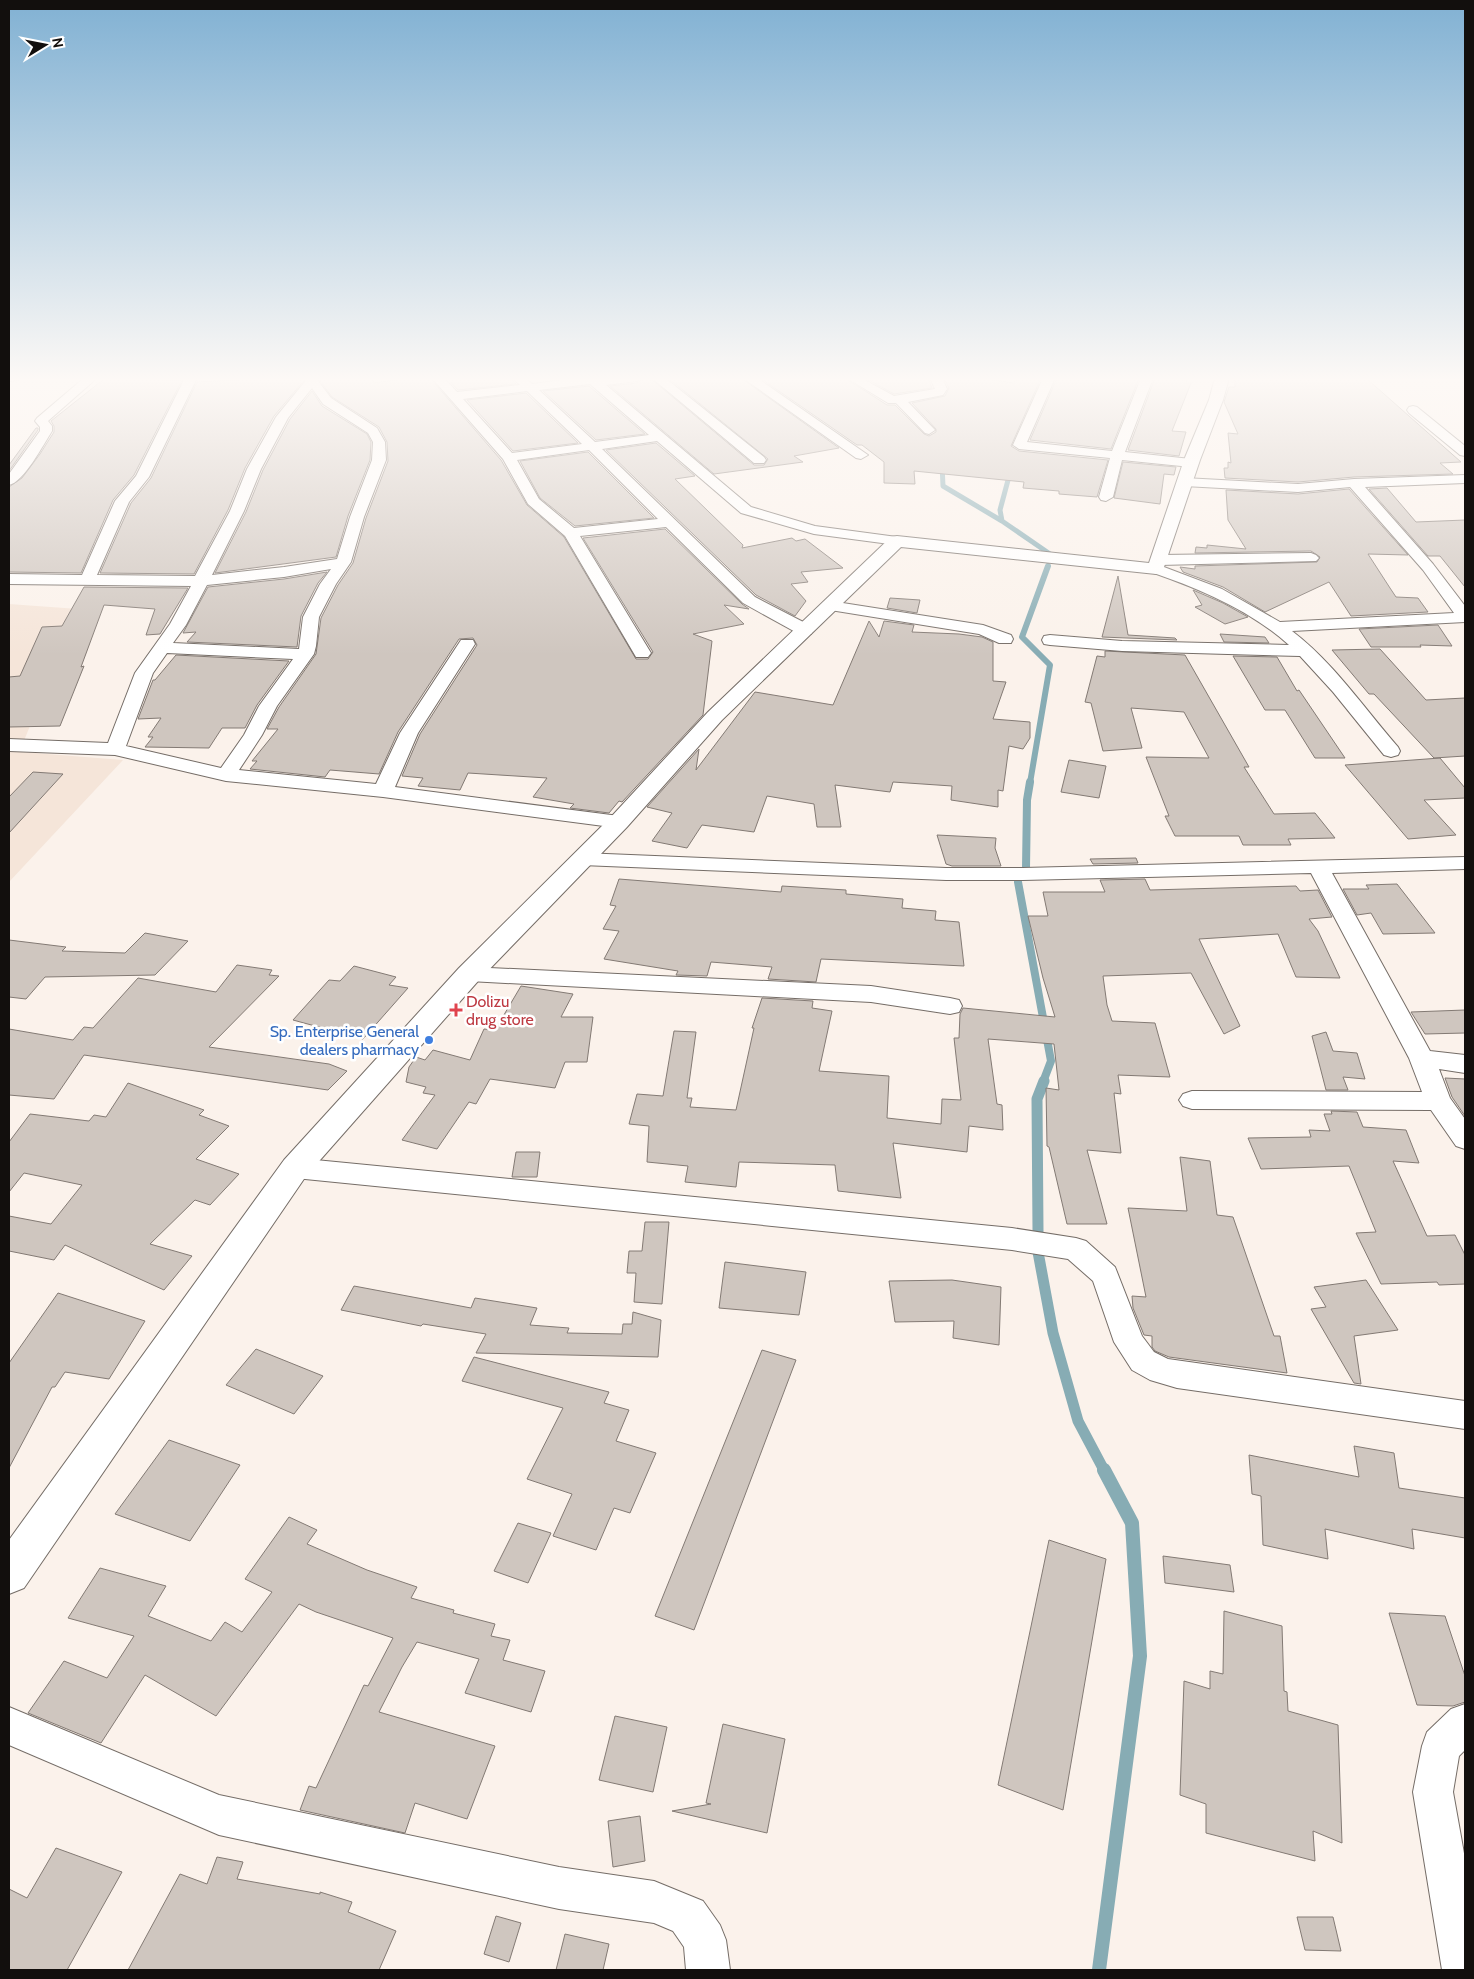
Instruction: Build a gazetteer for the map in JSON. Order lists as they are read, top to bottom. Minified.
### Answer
{"places":{"health":["Dolizu drug store"],"other":["Sp. Enterprise General dealers pharmacy"]},"north":"right"}
